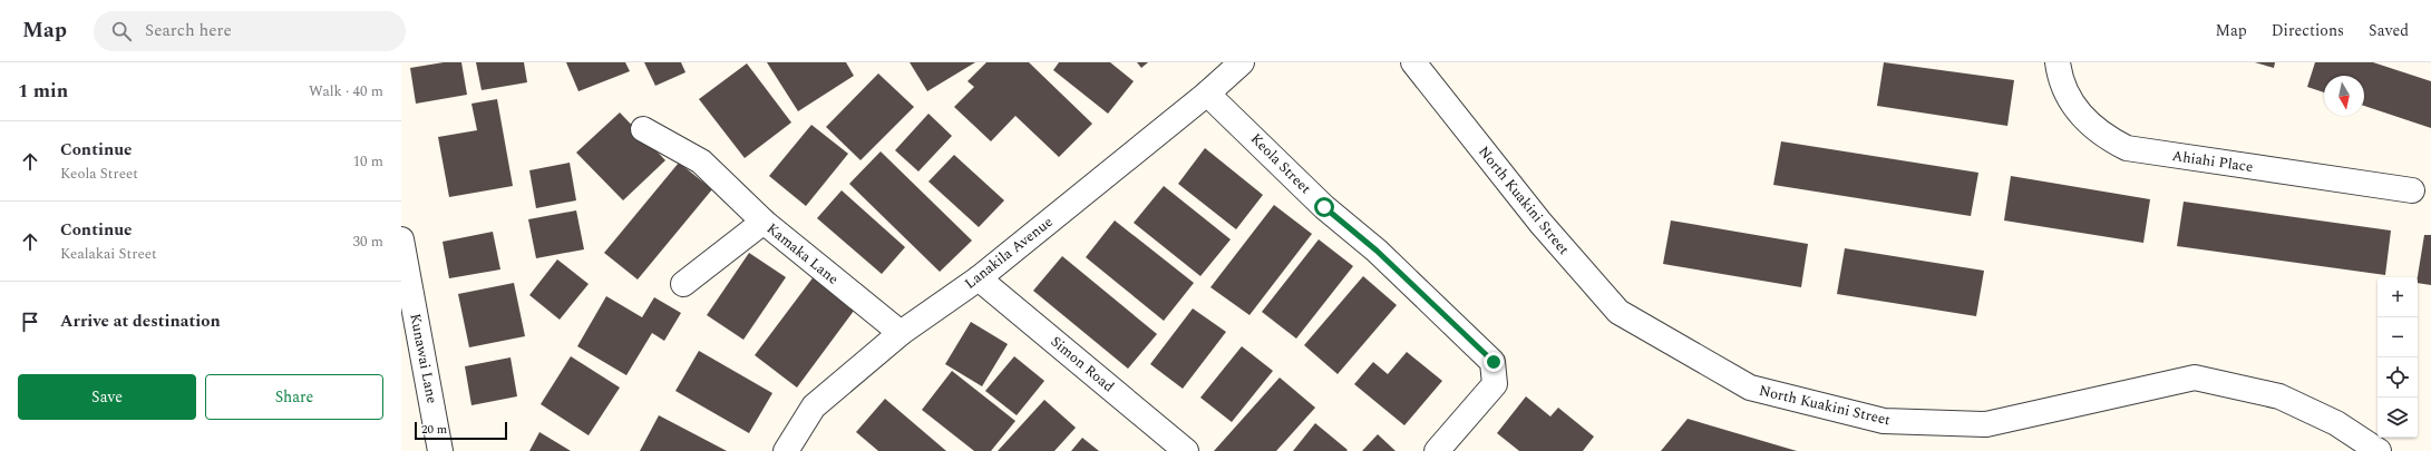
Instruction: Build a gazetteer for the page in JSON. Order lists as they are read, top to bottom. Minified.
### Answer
{"streets":{"street":["Ahiahi Place","Keola Street","North Kuakini Street","Lanakila Avenue","Kamaka Lane","Kunawai Lane","Simon Road"]},"crossings":[["Keola Street","Lanakila Avenue"],["Lanakila Avenue","Kamaka Lane"],["Lanakila Avenue","Simon Road"]],"scale_bar":"20 m","north":"bottom","page":{"header":"Map","search":"Search here","nav":["Map","Directions","Saved"],"heading":["1 min","Walk · 40 m"],"list":[["Continue","Keola Street","10 m"],["Continue","Kealakai Street","30 m"],"Arrive at destination"],"map_buttons":["+","−"],"buttons":["Save","Share"],"scale":"20 m"}}
